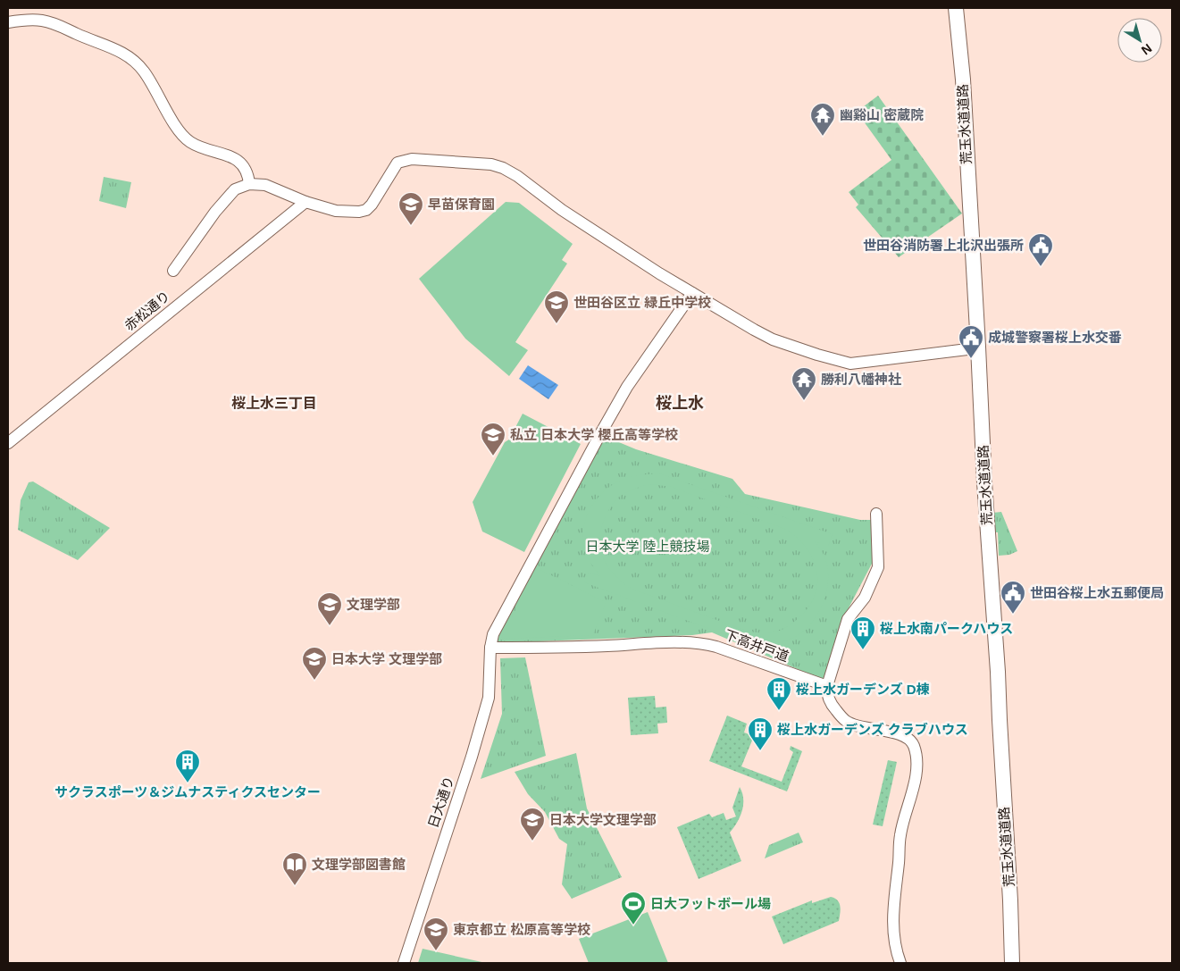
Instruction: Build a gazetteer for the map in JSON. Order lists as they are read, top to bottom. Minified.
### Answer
{"streets":{"main road":["荒玉水道道路"],"street":["赤松通り","下高井戸道","日大通り"]},"crossings":[["下高井戸道","日大通り"]],"districts":["桜上水三丁目","桜上水"],"parks":["日本大学 陸上競技場"],"places":{"temple":["幽谿山 密蔵院","勝利八幡神社"],"school or university":["早苗保育園","世田谷区立 緑丘中学校","私立 日本大学 櫻丘高等学校","文理学部","日本大学 文理学部","日本大学文理学部","東京都立 松原高等学校"],"public building":["世田谷消防署上北沢出張所","成城警察署桜上水交番","世田谷桜上水五郵便局"],"building":["桜上水南パークハウス","桜上水ガーデンズ D棟","桜上水ガーデンズ クラブハウス","サクラスポーツ＆ジムナスティクスセンター"],"library":["文理学部図書館"],"sports":["日大フットボール場"]},"north":"bottom right"}
